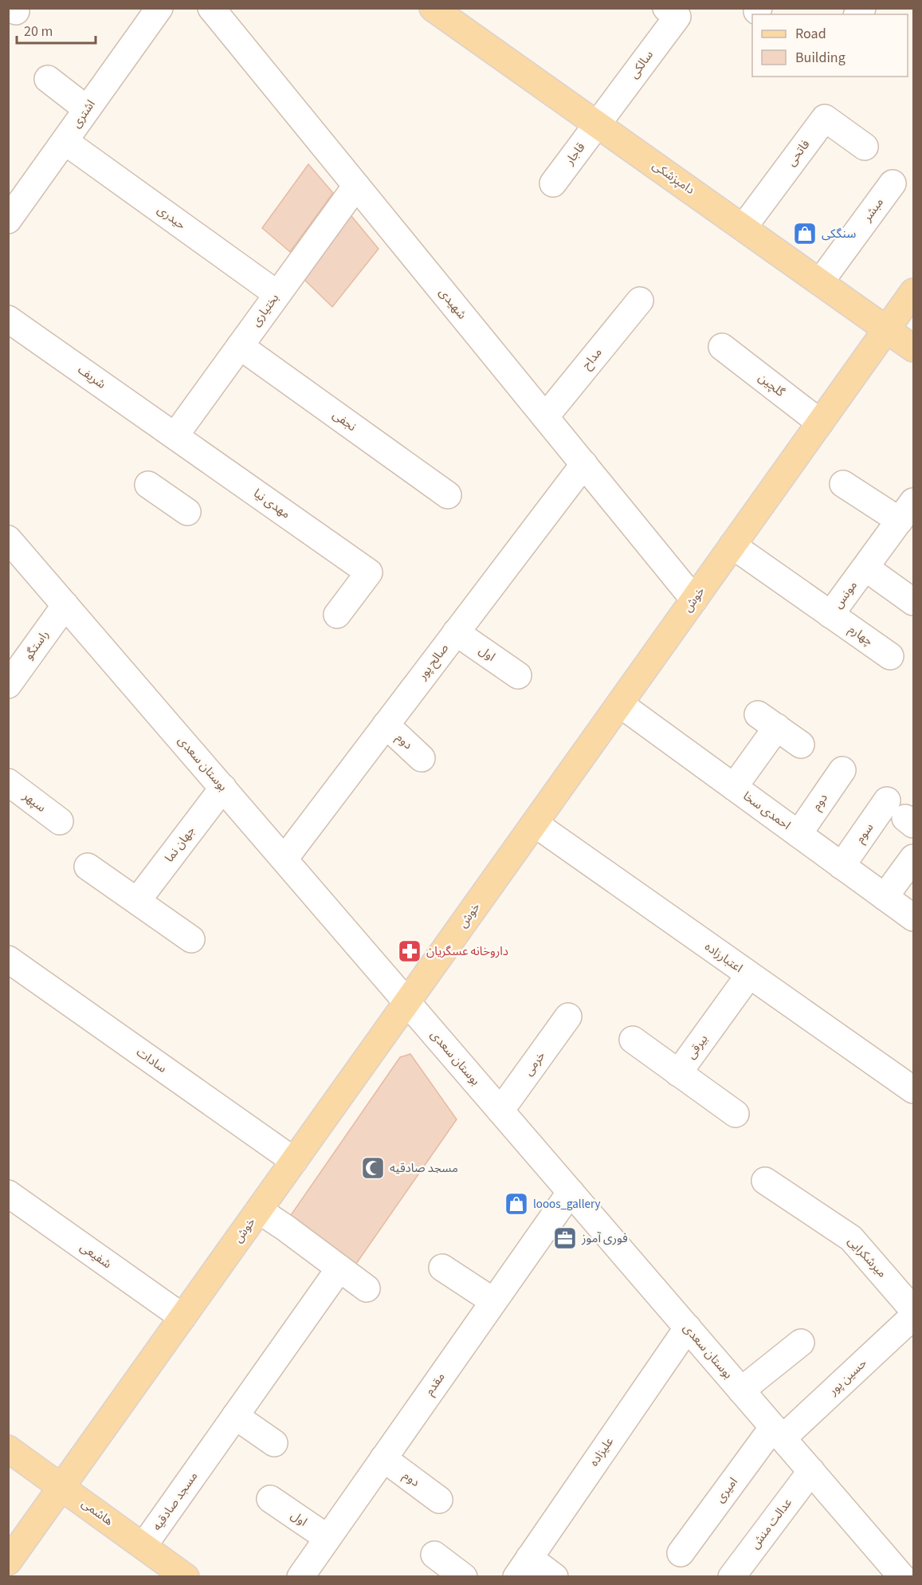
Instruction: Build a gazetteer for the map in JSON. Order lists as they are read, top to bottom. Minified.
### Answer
{"streets":{"main road":["دامپزشکی","خوش","هاشمی"],"street":["سالکی","اشتری","فاتحی","قاجار","مبشر","حیدری","شهیدی","بختیاری","مداح","شریف","گلچین","نجفی","مهدی نیا","مونس","چهارم","راستگو","اول","صالح پور","دوم","بوستان سعدی","سپهر","احمدی سخا","سوم","جهان نما","اعتبارزاده","بیرقی","سادات","خرمی","شفیعی","میرشکرایی","حسین پور","مقدم","علیزاده","امیری","مسجد صادقیه","عدالت منش"]},"crossings":[["سالکی","قاجار"],["سالکی","دامپزشکی"],["اشتری","حیدری"],["فاتحی","دامپزشکی"],["قاجار","دامپزشکی"],["دامپزشکی","مبشر"],["دامپزشکی","خوش"],["حیدری","بختیاری"],["شهیدی","بختیاری"],["شهیدی","مداح"],["شهیدی","خوش"],["شهیدی","صالح پور"],["بختیاری","شریف"],["بختیاری","نجفی"],["بختیاری","مهدی نیا"],["شریف","مهدی نیا"],["گلچین","خوش"],["مونس","خوش"],["مونس","چهارم"],["خوش","بوستان سعدی"],["خوش","احمدی سخا"],["خوش","اعتبارزاده"],["خوش","سادات"],["خوش","شفیعی"],["خوش","هاشمی"],["راستگو","بوستان سعدی"],["اول","صالح پور"],["اول","مقدم"],["صالح پور","دوم"],["صالح پور","بوستان سعدی"],["دوم","احمدی سخا"],["دوم","مقدم"],["بوستان سعدی","جهان نما"],["بوستان سعدی","خرمی"],["بوستان سعدی","حسین پور"],["بوستان سعدی","مقدم"],["بوستان سعدی","علیزاده"],["بوستان سعدی","امیری"],["بوستان سعدی","عدالت منش"],["احمدی سخا","سوم"],["اعتبارزاده","بیرقی"],["حسین پور","امیری"],["مسجد صادقیه","هاشمی"]],"places":{"shop":["سنگکی","looos_gallery"],"pharmacy":["داروخانه عسگریان"],"mosque":["مسجد صادقیه"],"office":["فوری آموز"]},"legend":["Road","Building"],"scale_bar":"20 m"}
